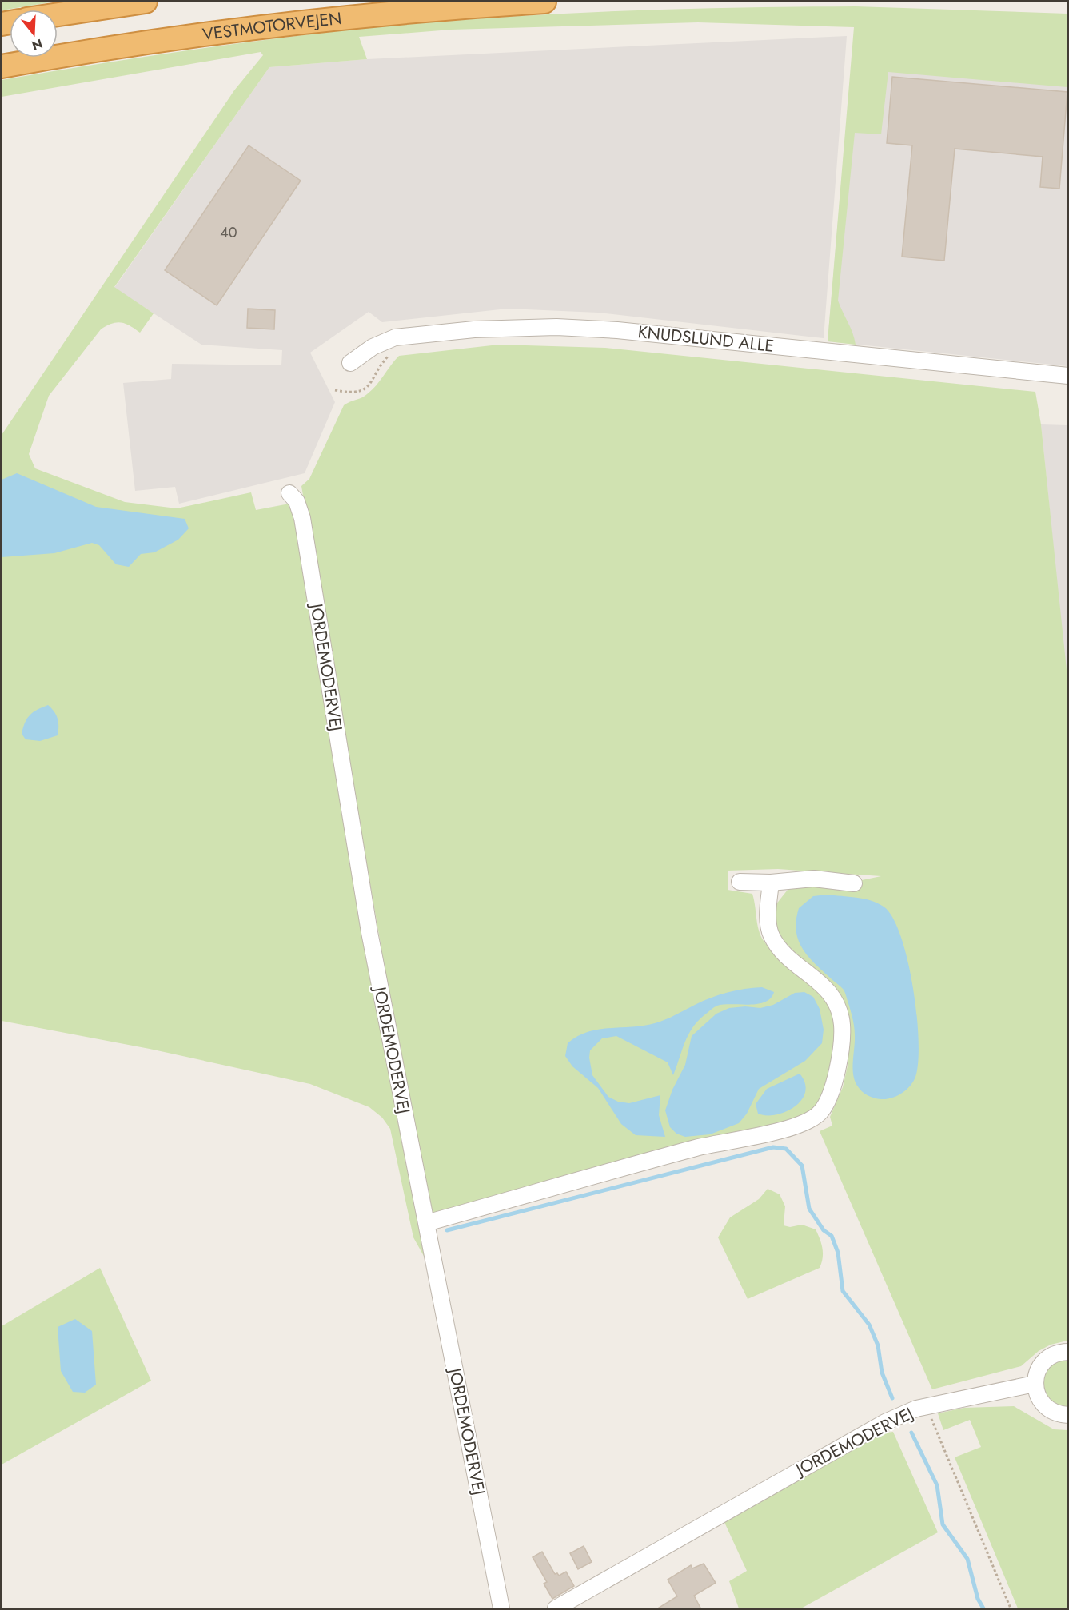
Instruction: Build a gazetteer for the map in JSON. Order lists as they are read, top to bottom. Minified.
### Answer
{"streets":{"highway":["VESTMOTORVEJEN"],"street":["KNUDSLUND ALLE","JORDEMODERVEJ"]},"house_numbers":["40"],"north":"bottom"}
